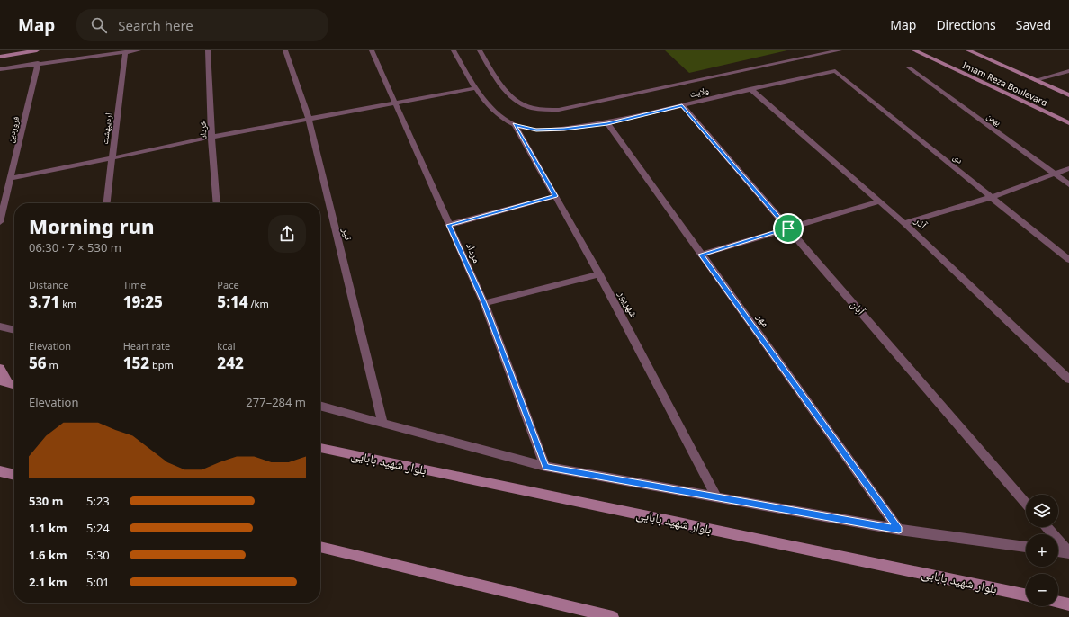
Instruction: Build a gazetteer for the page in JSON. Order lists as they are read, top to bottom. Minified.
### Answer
{"streets":{"main road":["Imam Reza Boulevard","بلوار شهید بابایی"],"street":["ولایت","بهمن","اردیبهشت","فروردین","خرداد","دی","آذر","تیر","مرداد","شهریور","آبان","مهر"]},"crossings":[["ولایت","دی"],["ولایت","آذر"],["ولایت","شهریور"],["ولایت","آبان"],["ولایت","مهر"]],"page":{"header":"Map","search":"Search here","nav":["Map","Directions","Saved"],"heading":["Morning run","06:30 · 7 × 530 m"],"stats":[["Distance","3.71 km"],["Time","19:25"],["Pace","5:14 /km"],["Elevation","56 m"],["Heart rate","152 bpm"],["kcal","242"]],"chart":["Elevation","277–284 m"],"list":[{"name":"530 m","note":"5:23"},{"name":"1.1 km","note":"5:24"},{"name":"1.6 km","note":"5:30"},{"name":"2.1 km","note":"5:01"}],"map_buttons":["+","−"]}}
